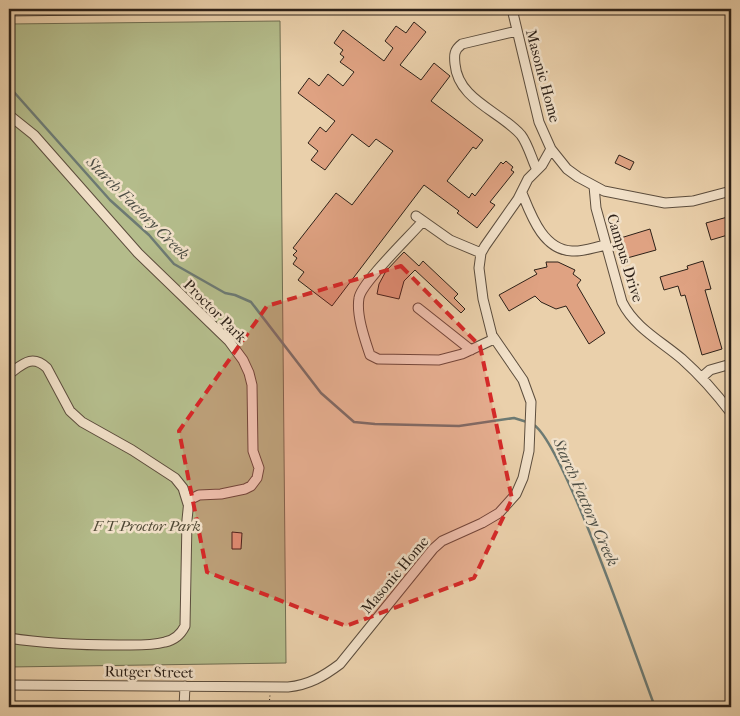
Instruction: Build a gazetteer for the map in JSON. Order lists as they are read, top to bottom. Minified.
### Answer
{"streets":{"street":["Masonic Home","Campus Drive","Proctor Park","Rutger Street"]},"crossings":[["Masonic Home","Campus Drive"],["Masonic Home","Rutger Street"]],"water":["Starch Factory Creek"],"parks":["F T Proctor Park"]}
